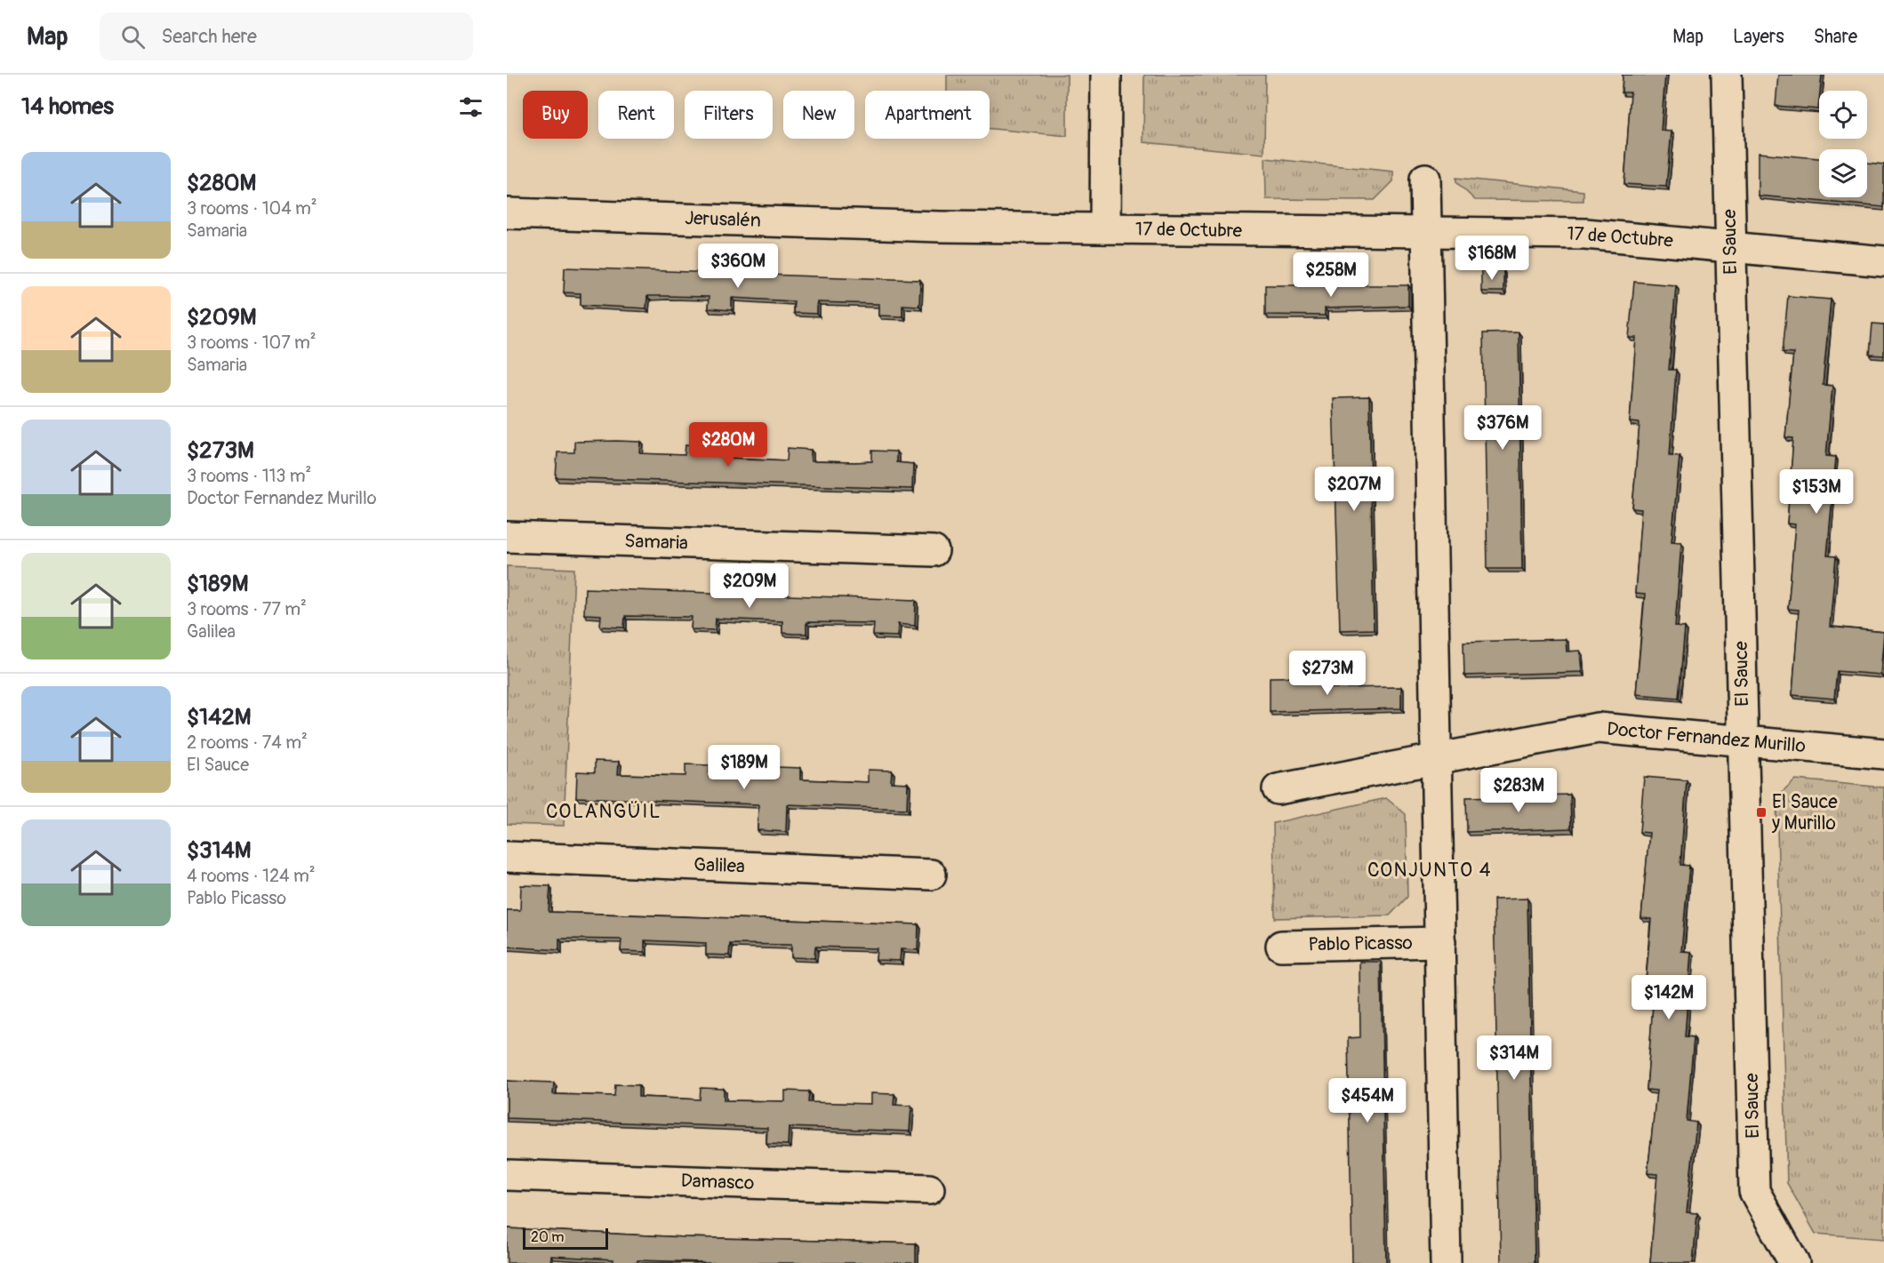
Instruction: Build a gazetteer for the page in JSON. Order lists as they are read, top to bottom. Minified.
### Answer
{"streets":{"street":["Jerusalén","17 de Octubre","El Sauce","Samaria","Doctor Fernandez Murillo","Galilea","Pablo Picasso","Damasco"]},"crossings":[["Jerusalén","17 de Octubre"],["17 de Octubre","El Sauce"],["El Sauce","Doctor Fernandez Murillo"]],"districts":["COLANGÜIL","CONJUNTO 4"],"places":{"transit":["El Sauce y Murillo"]},"scale_bar":"20 m","page":{"header":"Map","search":"Search here","nav":["Map","Layers","Share"],"heading":"14 homes","chip":["Buy","Rent","Filters","New","Apartment"],"list":[{"name":"$280M","note":"3 rooms · 104 m² · Samaria"},{"name":"$209M","note":"3 rooms · 107 m² · Samaria"},{"name":"$273M","note":"3 rooms · 113 m² · Doctor Fernandez Murillo"},{"name":"$189M","note":"3 rooms · 77 m² · Galilea"},{"name":"$142M","note":"2 rooms · 74 m² · El Sauce"},{"name":"$314M","note":"4 rooms · 124 m² · Pablo Picasso"}],"price":["$168M","$360M","$258M","$376M","$280M","$207M","$153M","$209M","$273M","$189M","$283M","$142M","$314M","$454M"],"scale":"20 m"}}
